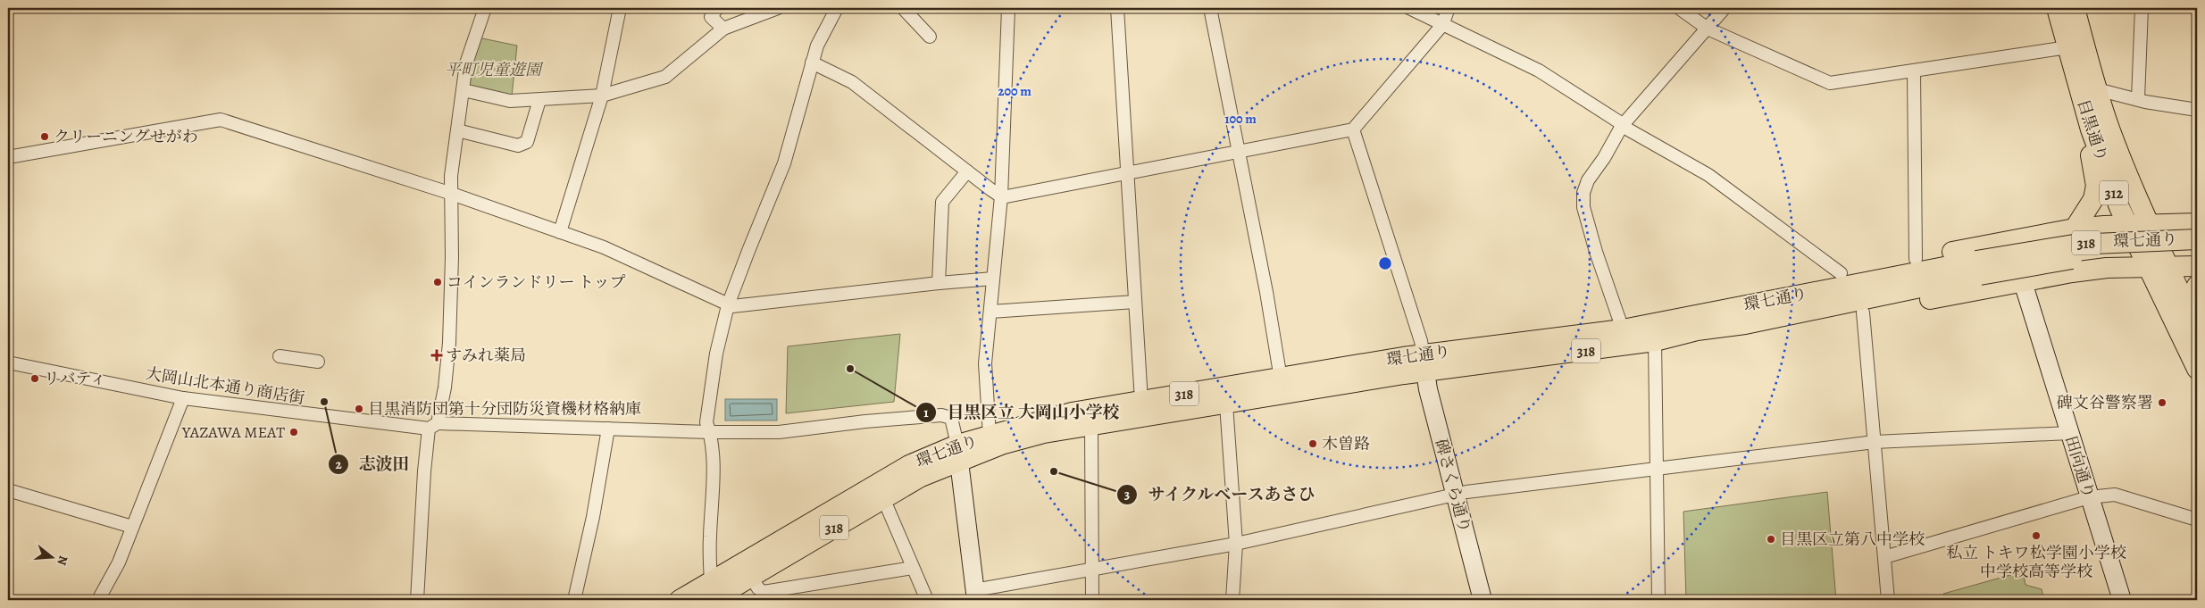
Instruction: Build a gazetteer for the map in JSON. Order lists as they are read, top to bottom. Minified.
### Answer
{"streets":{"main road":["目黒通り","312","環七通り","318"],"street":["大岡山北本通り商店街","田向通り","碑さくら通り"]},"crossings":[["環七通り","大岡山北本通り商店街"],["環七通り","碑さくら通り"]],"parks":["平町児童遊園"],"places":{"other":["クリーニングせがわ","コインランドリー トップ","目黒区立 大岡山小学校","リバティ","志波田","碑文谷警察署","目黒消防団第十分団防災資機材格納庫","YAZAWA MEAT","木曽路","サイクルベースあさひ","私立 トキワ松学園小学校 中学校高等学校","目黒区立第八中学校"],"health":["すみれ薬局"]},"north":"right","rings":["200 m","100 m"]}
